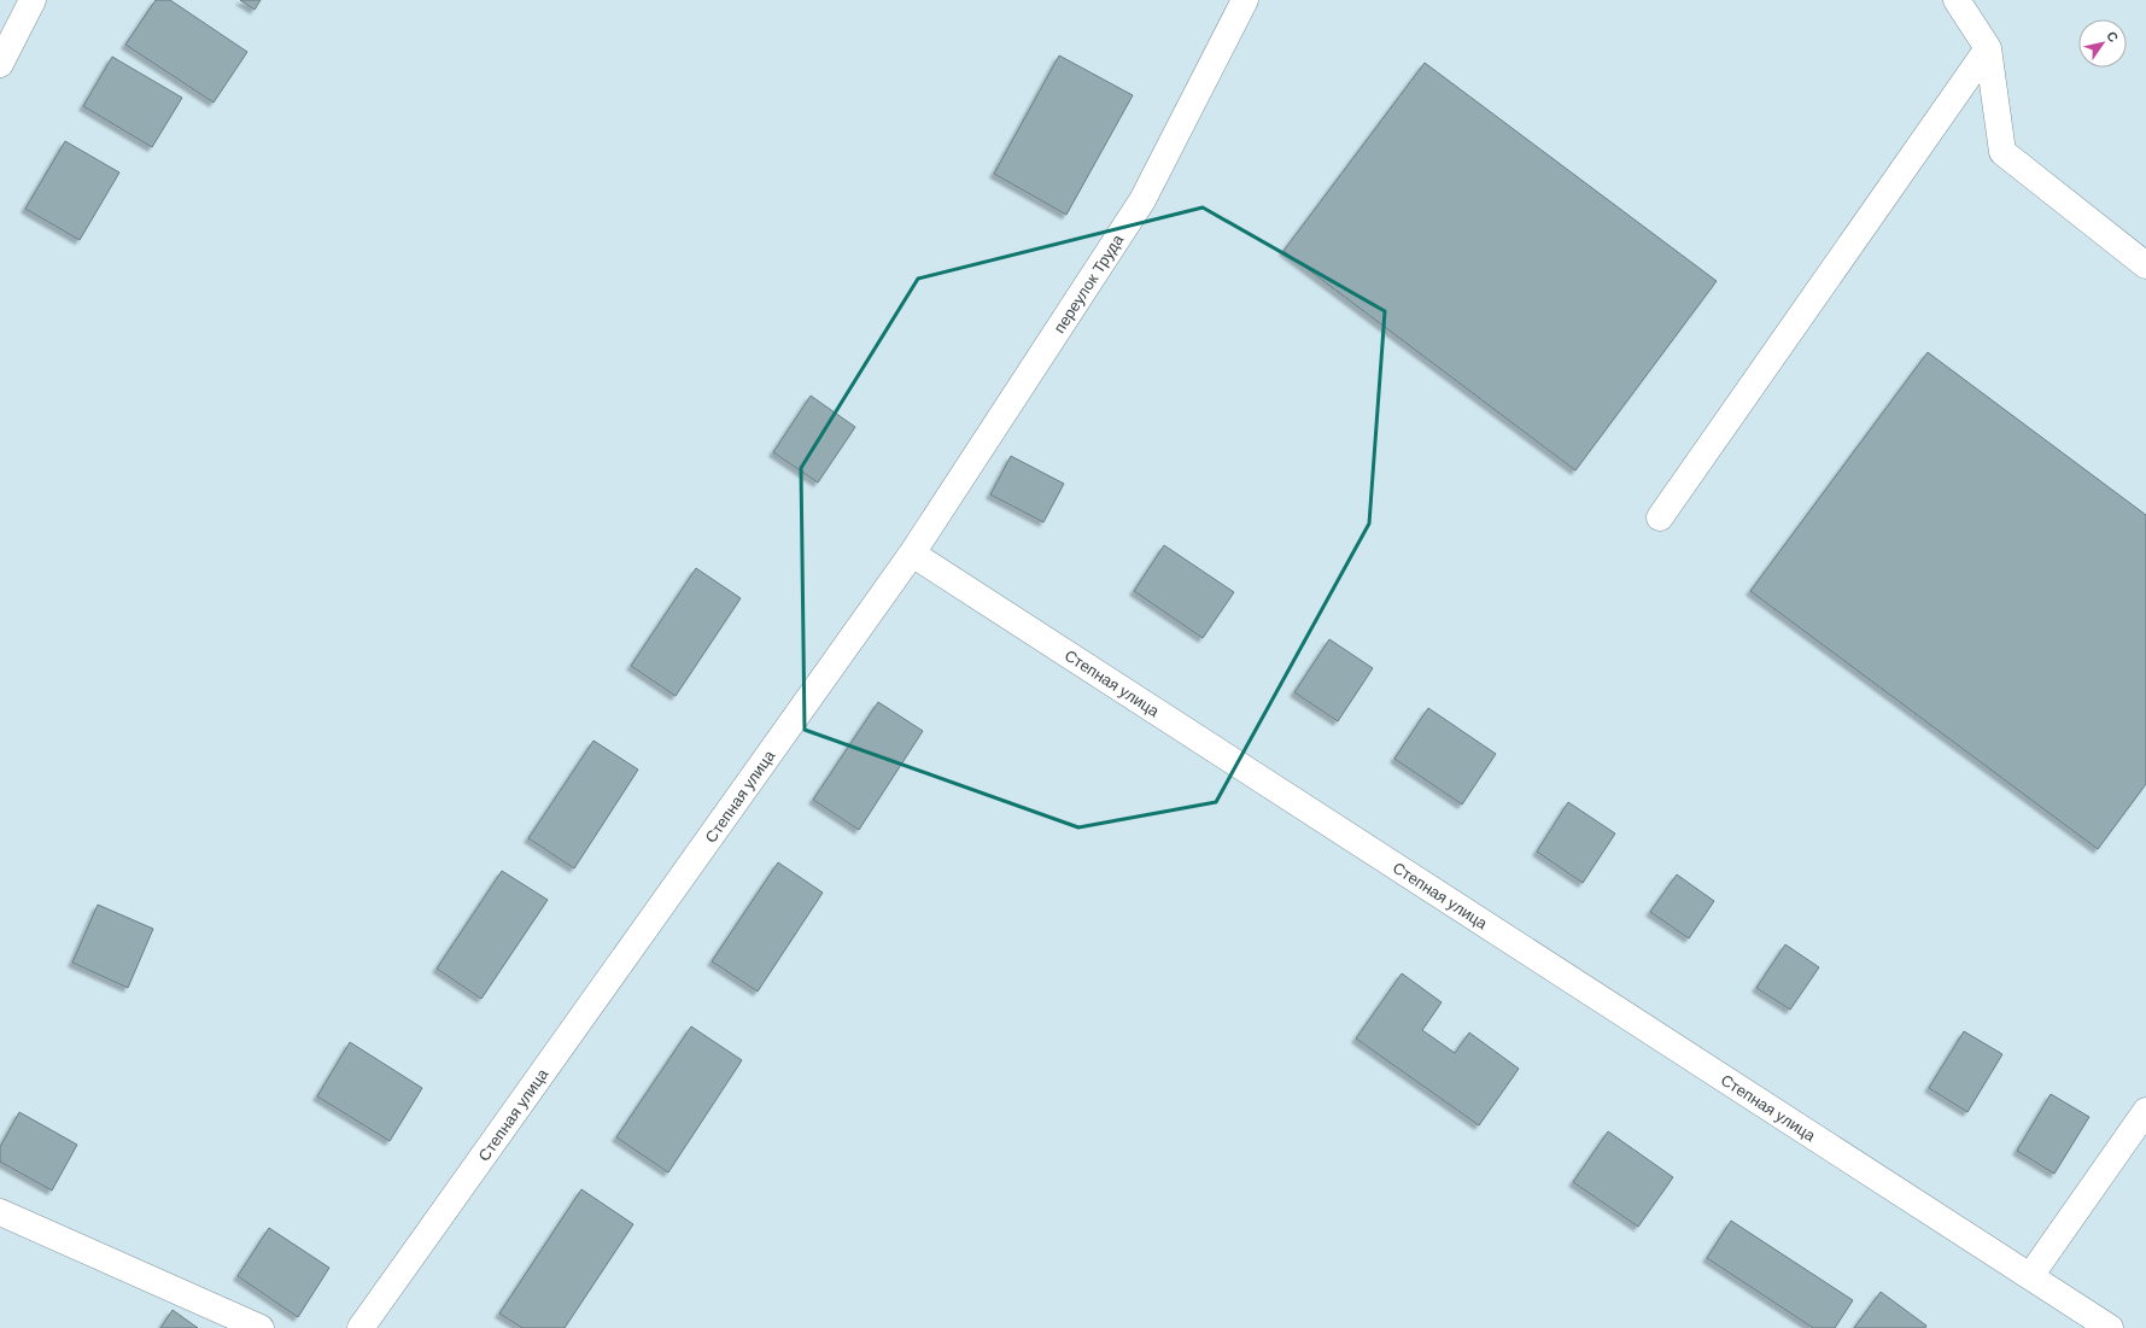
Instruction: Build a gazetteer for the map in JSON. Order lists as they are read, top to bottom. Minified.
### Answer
{"streets":{"street":["переулок Труда","Степная улица"]},"crossings":[["переулок Труда","Степная улица"]],"north":"top right"}
